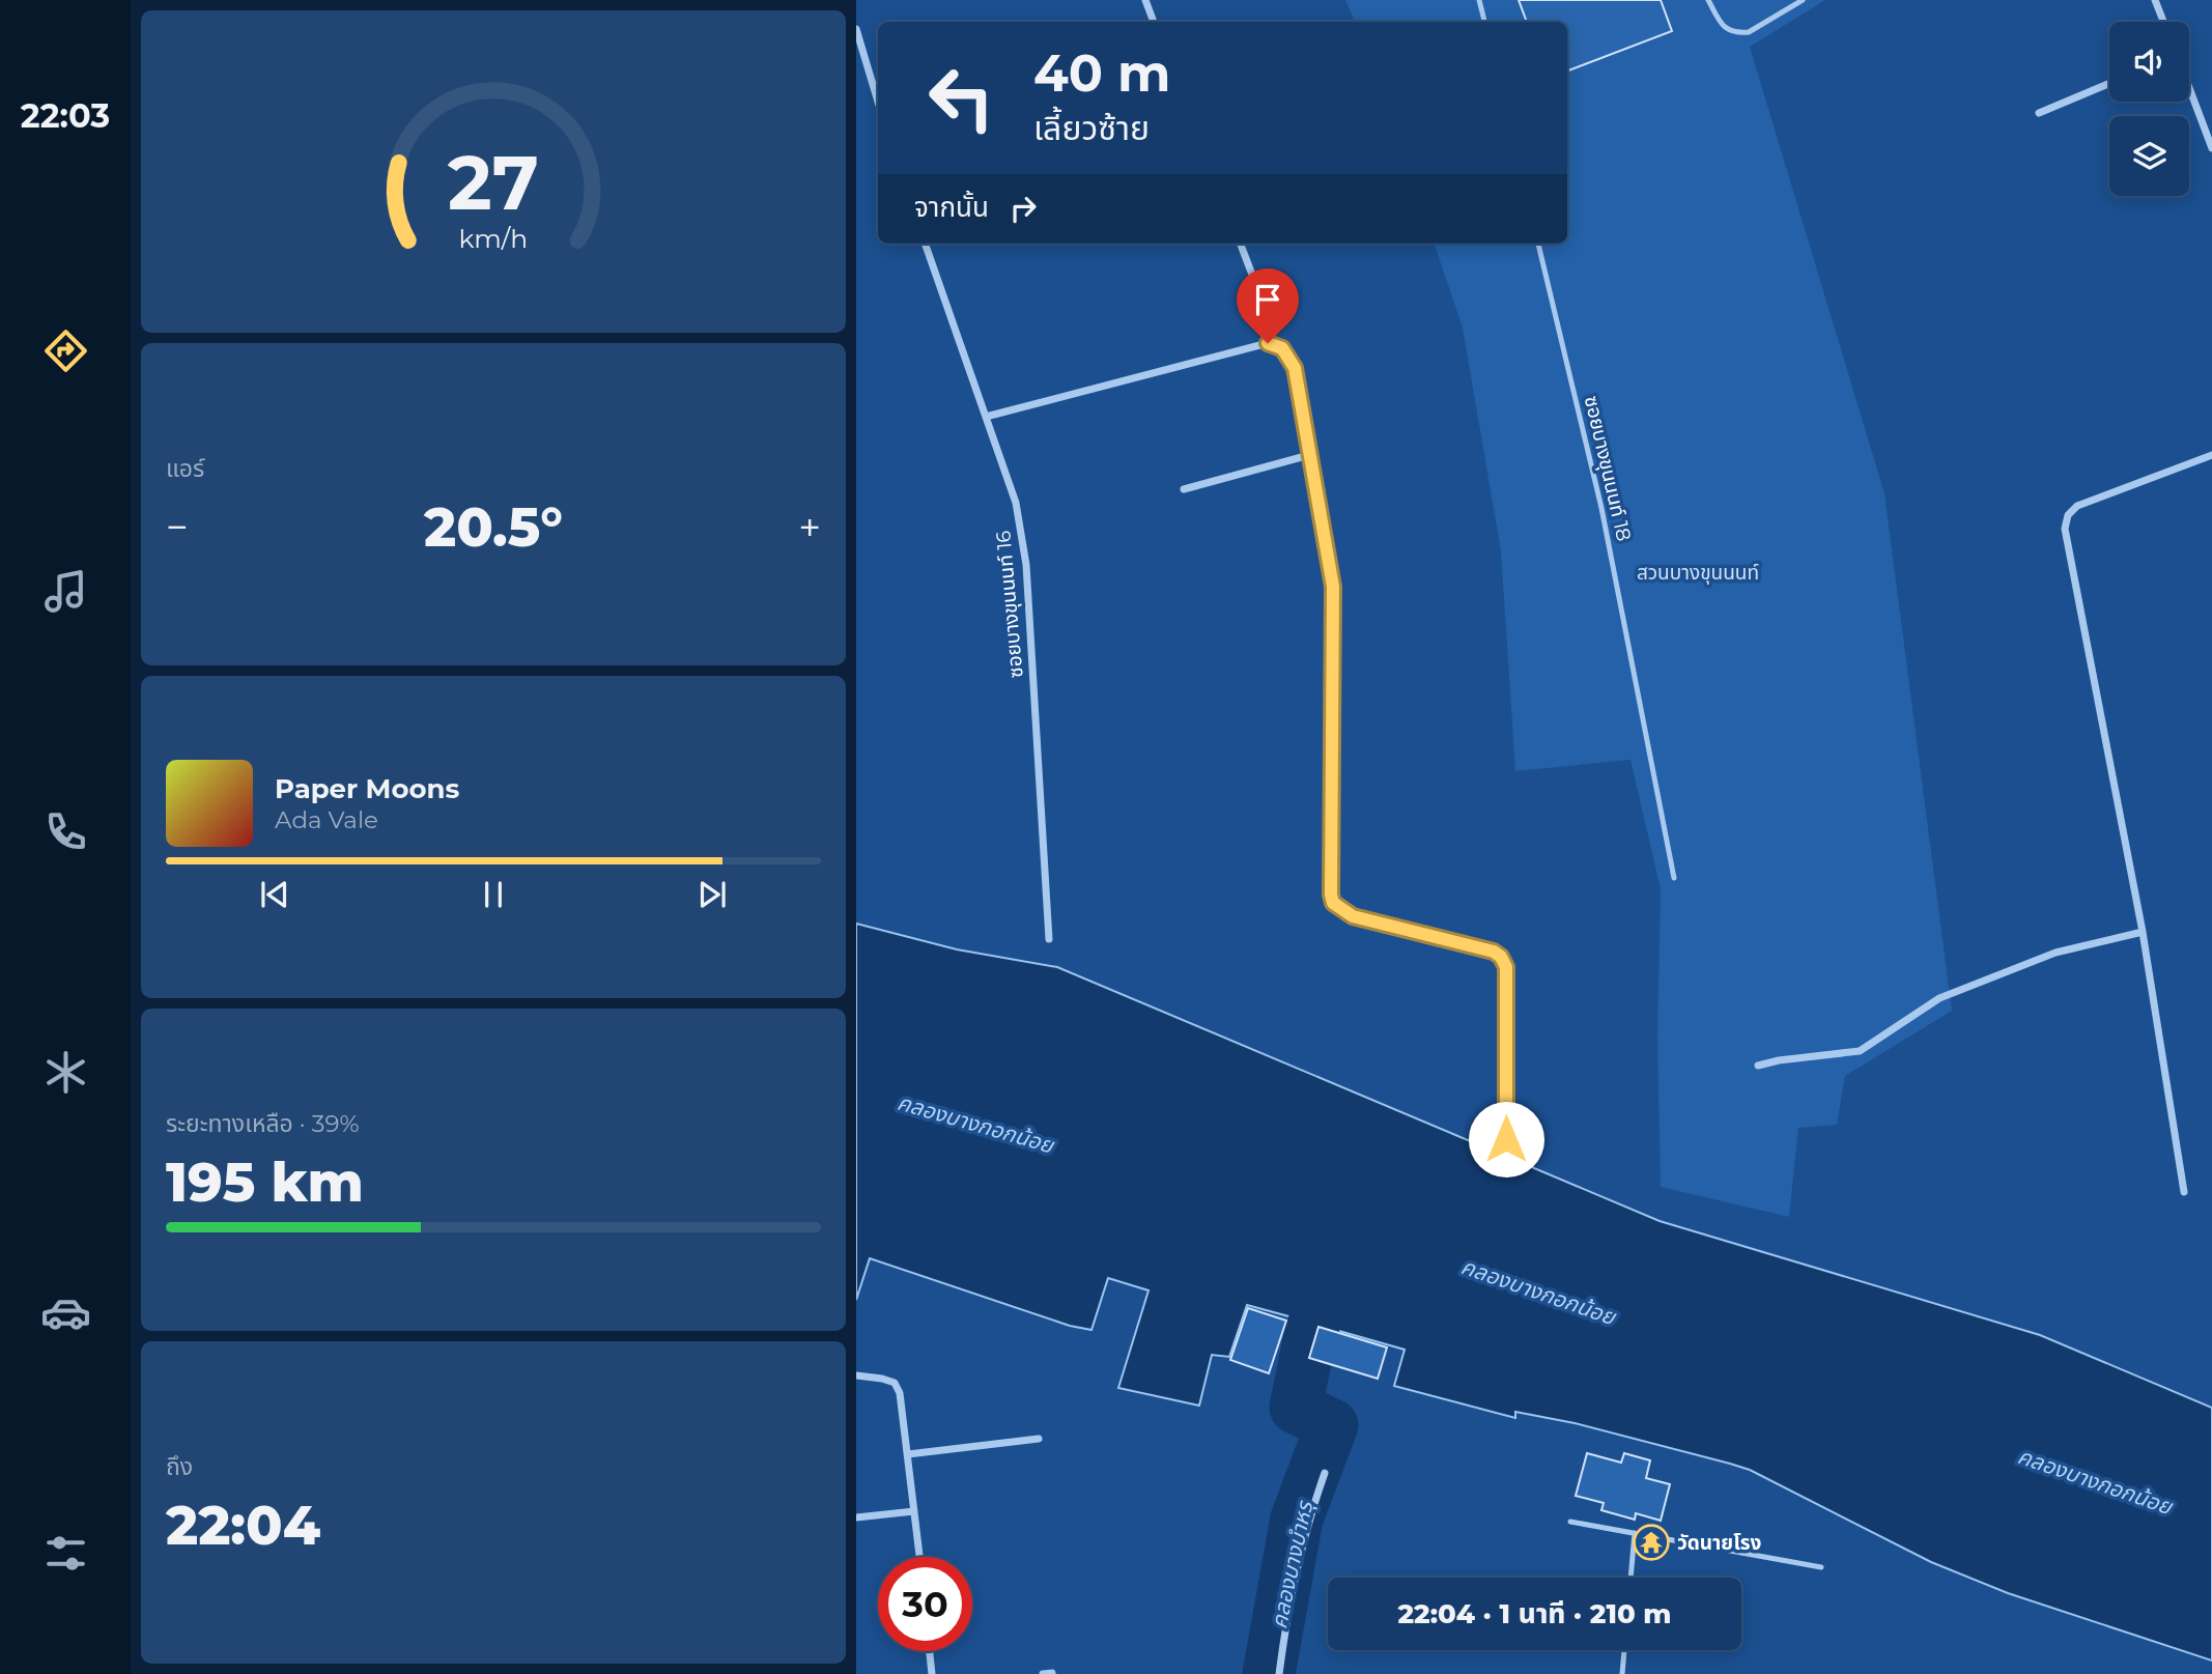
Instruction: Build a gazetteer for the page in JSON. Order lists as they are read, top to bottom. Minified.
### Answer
{"streets":{"street":["ซอยบางขุนนนท์ 16"],"lane":["ซอยบางขุนนนท์ 18"]},"water":["คลองบางกอกน้อย","คลองบางบำหรุ"],"parks":["สวนบางขุนนนท์"],"places":{"temple":["วัดนายโรง"]},"page":{"tabs":"22:03","turn":["40 m","เลี้ยวซ้าย"],"then":"จากนั้น","tile":["แอร์",["ระยะทางเหลือ · 39%","195 km"],["ถึง","22:04"]],"heat":["−","20.5°","+"],"song":["Paper Moons","Ada Vale"],"limit":"30","trip":"22:04 · 1 นาที · 210 m","gauge":["27","km/h"]}}
